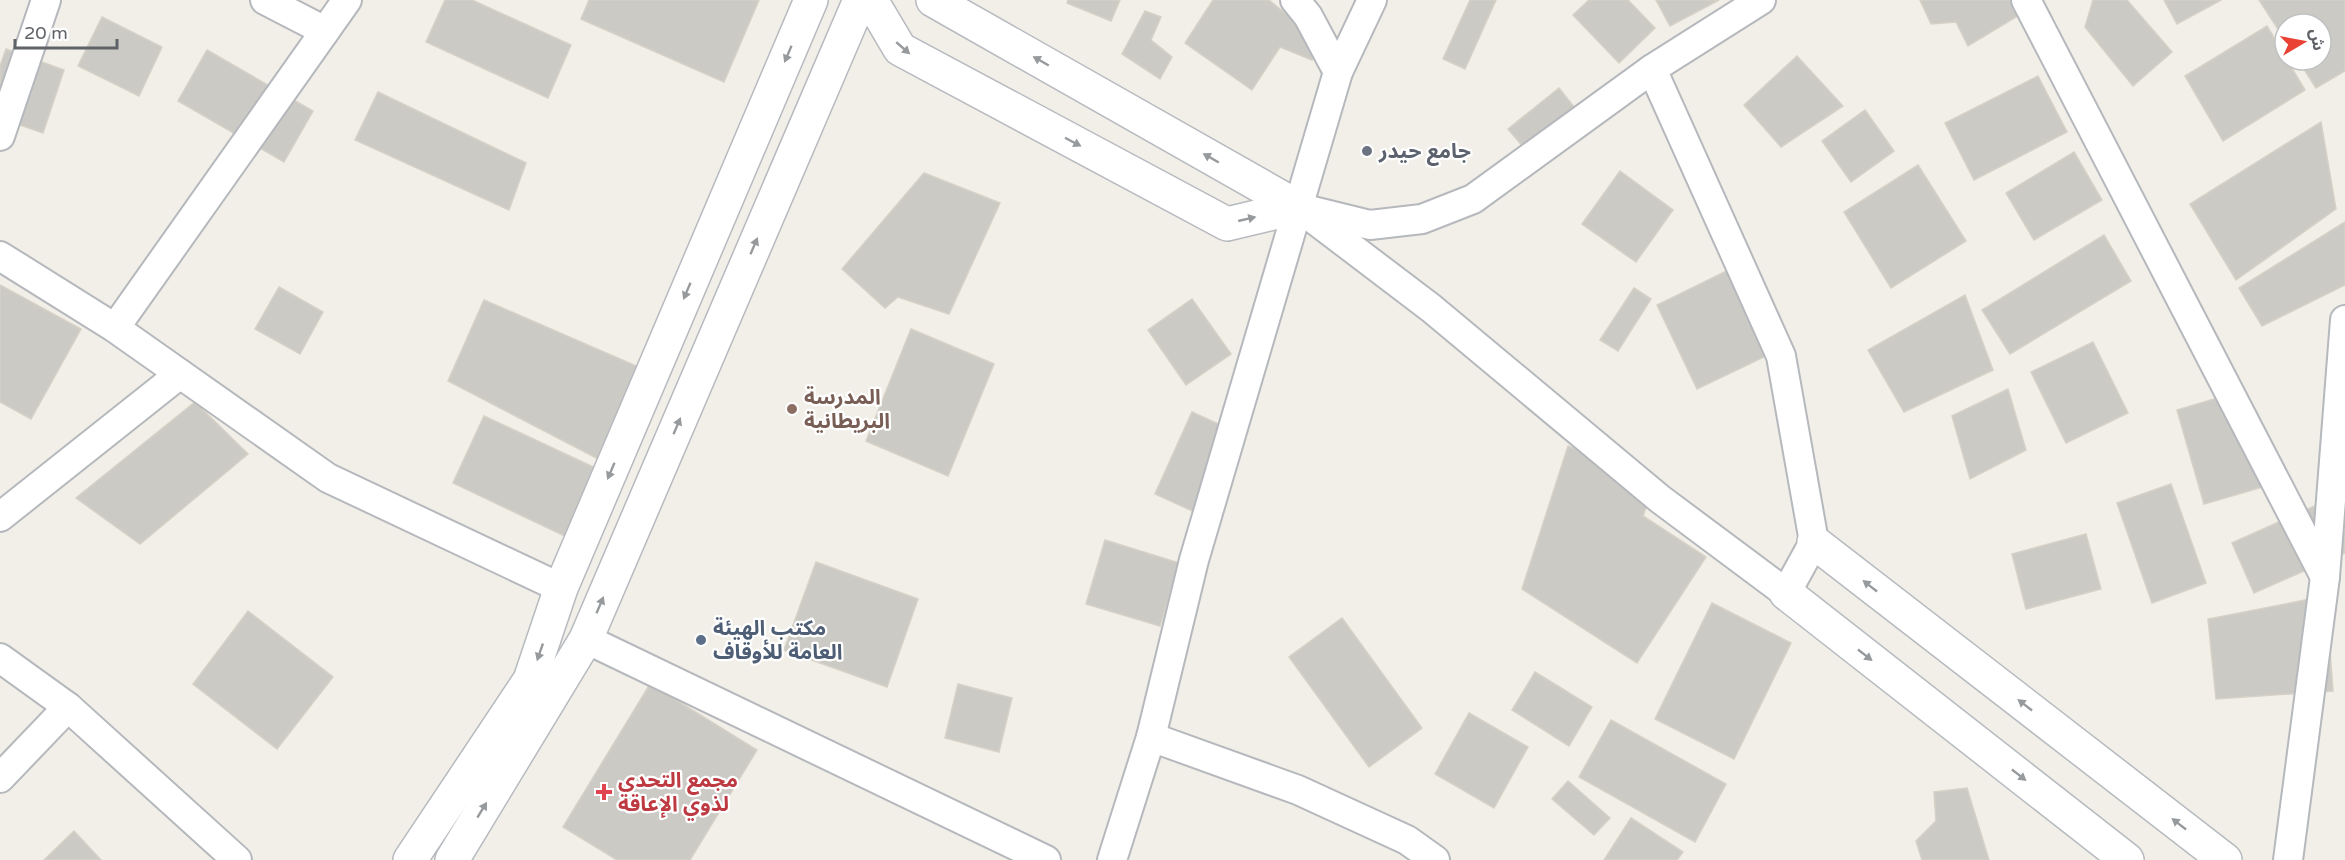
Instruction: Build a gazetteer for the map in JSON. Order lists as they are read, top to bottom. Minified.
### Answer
{"places":{"other":["جامع حيدر","المدرسة البريطانية","مكتب الهيئة العامة للأوقاف"],"health":["مجمع التحدي لذوي الإعاقة"]},"scale_bar":"20 m","north":"right"}
